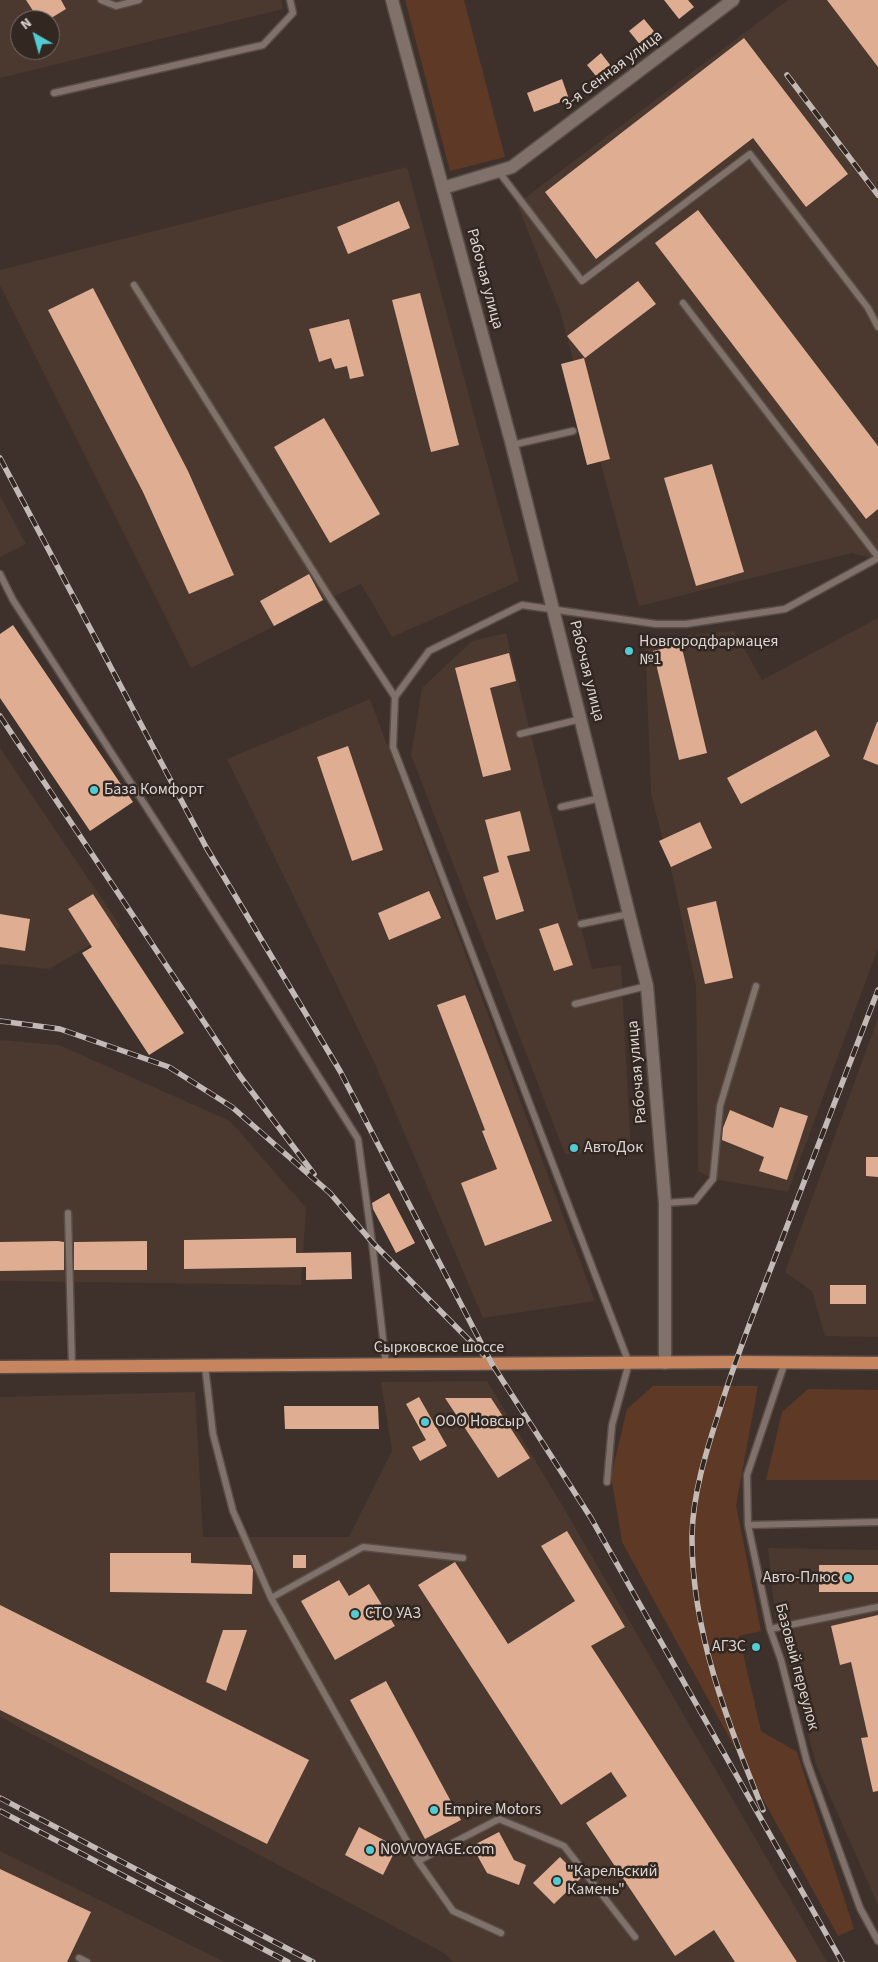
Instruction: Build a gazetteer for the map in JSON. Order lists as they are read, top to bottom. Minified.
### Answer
{"streets":{"main road":["3-я Сенная улица","Рабочая улица","Сырковское шоссе"],"lane":["Базовый переулок"]},"crossings":[["3-я Сенная улица","Рабочая улица"],["Рабочая улица","Сырковское шоссе"],["Сырковское шоссе","Базовый переулок"]],"places":["Новгородфармацея №1","База Комфорт","АвтоДок","ООО Новсыр","Авто-Плюс","СТО УАЗ","АГЗС","Empire Motors","NOVVOYAGE.com","\"Карельский Камень\""],"north":"top left"}
